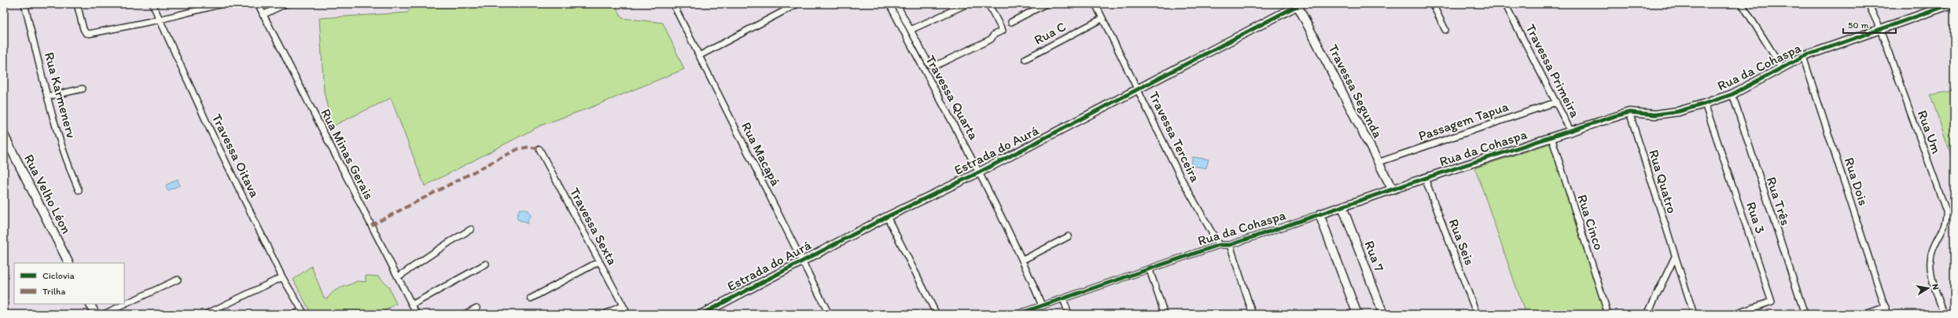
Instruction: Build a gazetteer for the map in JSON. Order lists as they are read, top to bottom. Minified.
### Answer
{"streets":{"street":["Rua C","Rua da Cohaspa","Travessa Primeira","Travessa Segunda","Rua Karmenerv","Travessa Quarta","Passagem Tapua","Rua Um","Travessa Terceira","Estrada do Aurá","Rua Minas Gerais","Rua Macapá","Travessa Oitava","Rua Quatro","Rua Dois","Rua Velho Léon","Rua Três","Rua 3","Rua Cinco","Travessa Sexta","Rua Seis","Rua 7"]},"crossings":[["Rua C","Travessa Terceira"],["Rua da Cohaspa","Travessa Primeira"],["Rua da Cohaspa","Travessa Segunda"],["Rua da Cohaspa","Travessa Quarta"],["Rua da Cohaspa","Rua Um"],["Rua da Cohaspa","Travessa Terceira"],["Rua da Cohaspa","Rua Quatro"],["Rua da Cohaspa","Rua Dois"],["Rua da Cohaspa","Rua Três"],["Rua da Cohaspa","Rua 3"],["Rua da Cohaspa","Rua Cinco"],["Rua da Cohaspa","Rua Seis"],["Rua da Cohaspa","Rua 7"],["Travessa Primeira","Passagem Tapua"],["Travessa Segunda","Passagem Tapua"],["Travessa Segunda","Estrada do Aurá"],["Travessa Quarta","Estrada do Aurá"],["Travessa Terceira","Estrada do Aurá"],["Estrada do Aurá","Rua Macapá"]],"legend":["Ciclovia","Trilha"],"scale_bar":"50 m","north":"right"}
